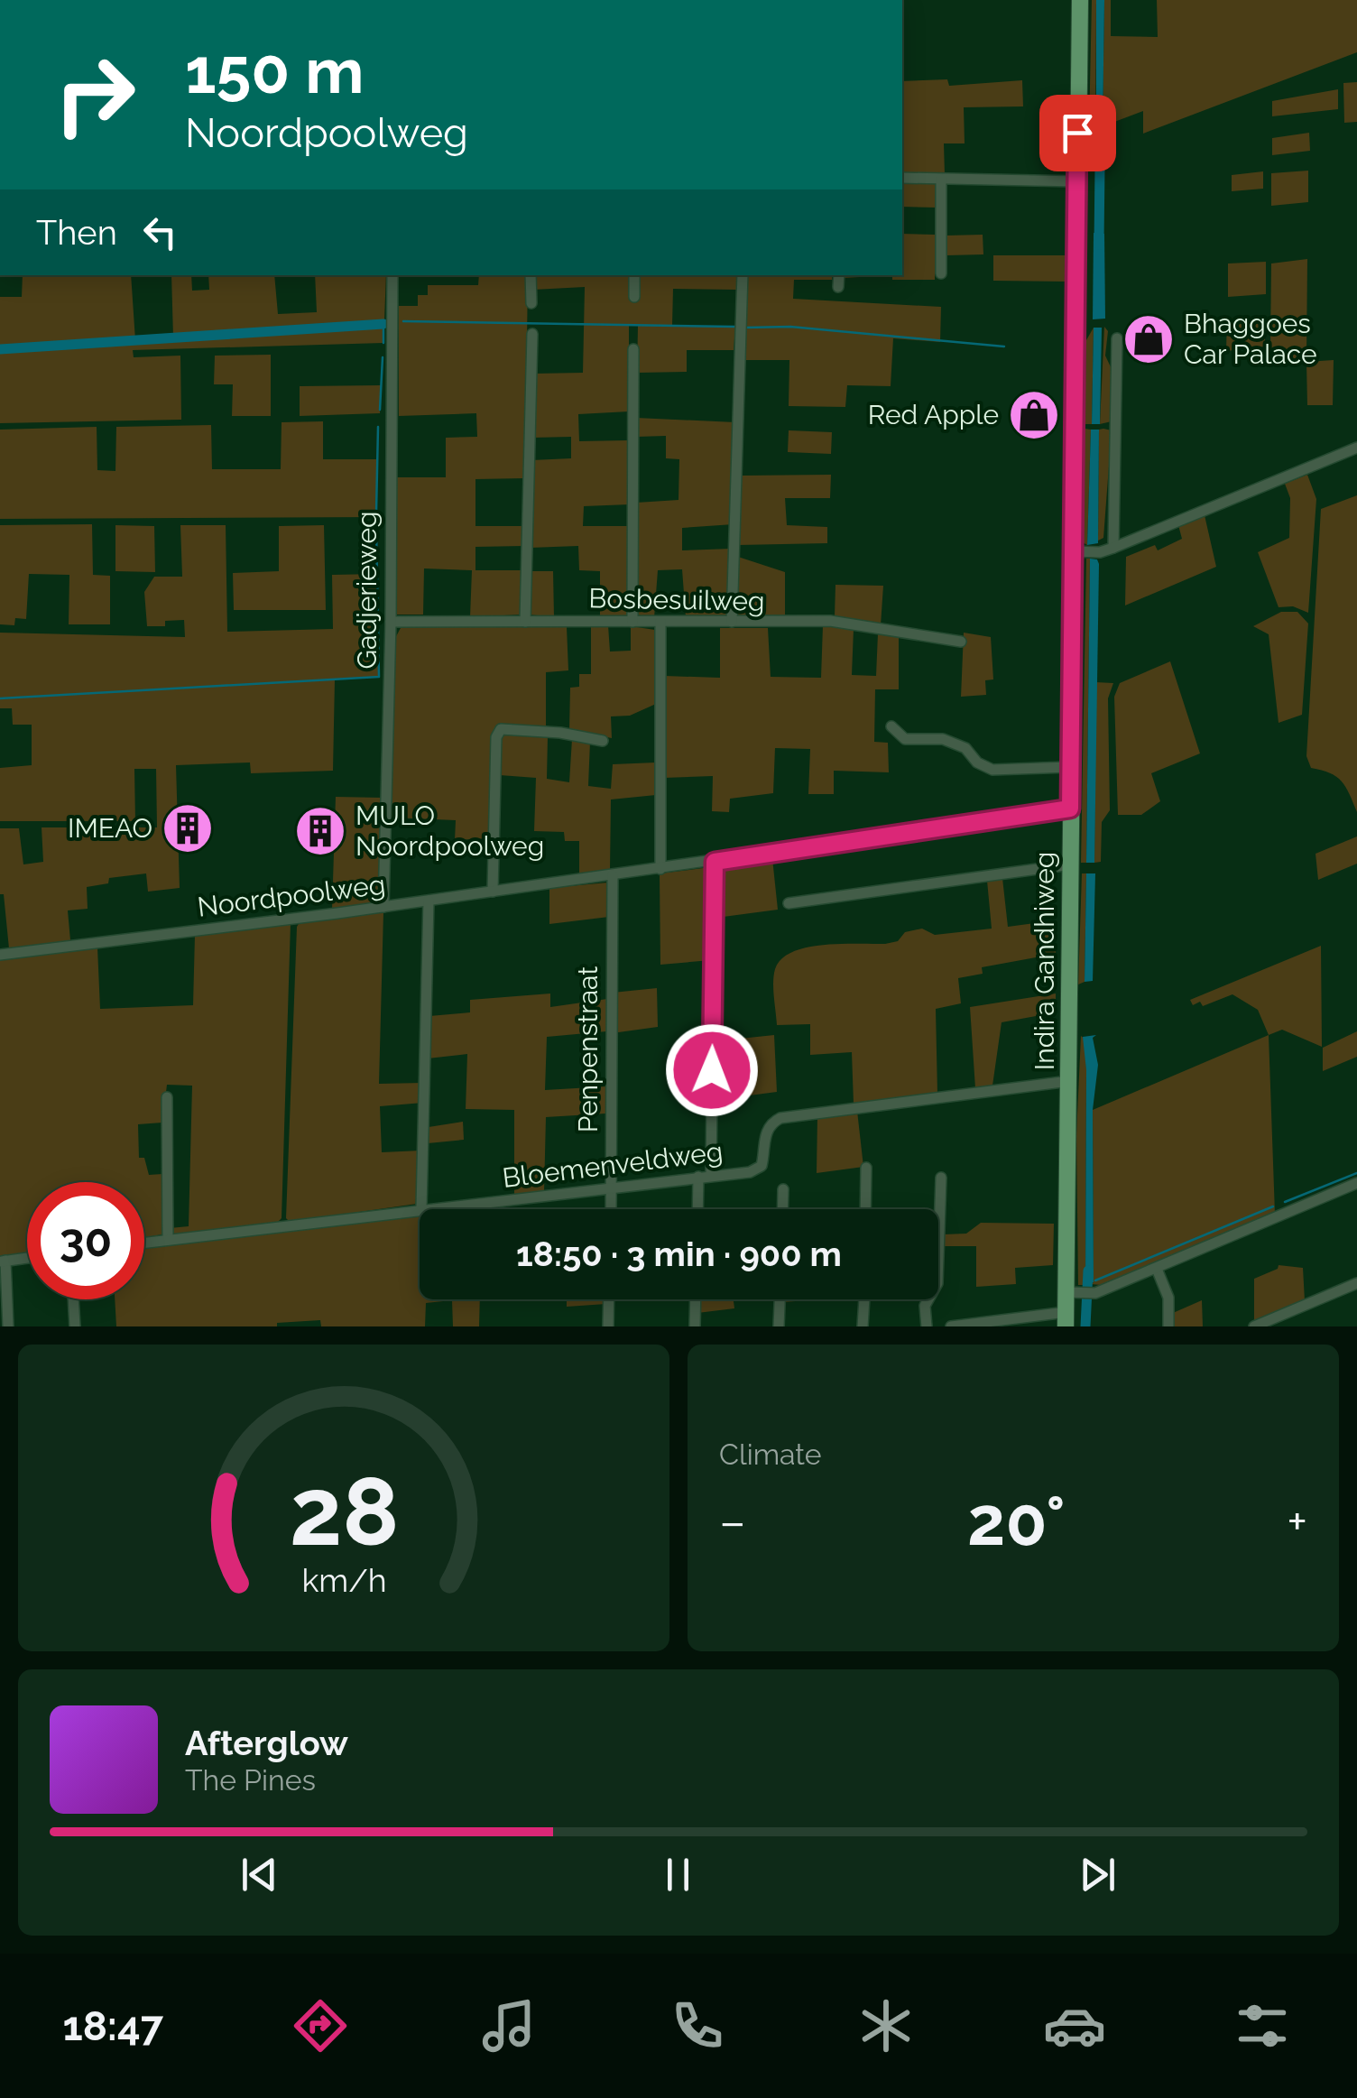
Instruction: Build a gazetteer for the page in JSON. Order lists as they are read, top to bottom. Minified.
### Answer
{"streets":{"main road":["Indira Gandhiweg"],"street":["Gadjerieweg","Bosbesuilweg","Noordpoolweg","Penpenstraat","Bloemenveldweg"]},"crossings":[["Gadjerieweg","Bosbesuilweg"],["Gadjerieweg","Noordpoolweg"],["Noordpoolweg","Indira Gandhiweg"],["Noordpoolweg","Penpenstraat"],["Indira Gandhiweg","Bloemenveldweg"],["Penpenstraat","Bloemenveldweg"]],"places":{"shop":["Bhaggoes Car Palace","Red Apple"],"building":["IMEAO","MULO Noordpoolweg"]},"page":{"turn":["150 m","Noordpoolweg"],"then":"Then","limit":"30","trip":"18:50 · 3 min · 900 m","tile":"Climate","heat":["−","20°","+"],"song":["Afterglow","The Pines"],"tabs":"18:47","gauge":["28","km/h"]}}
